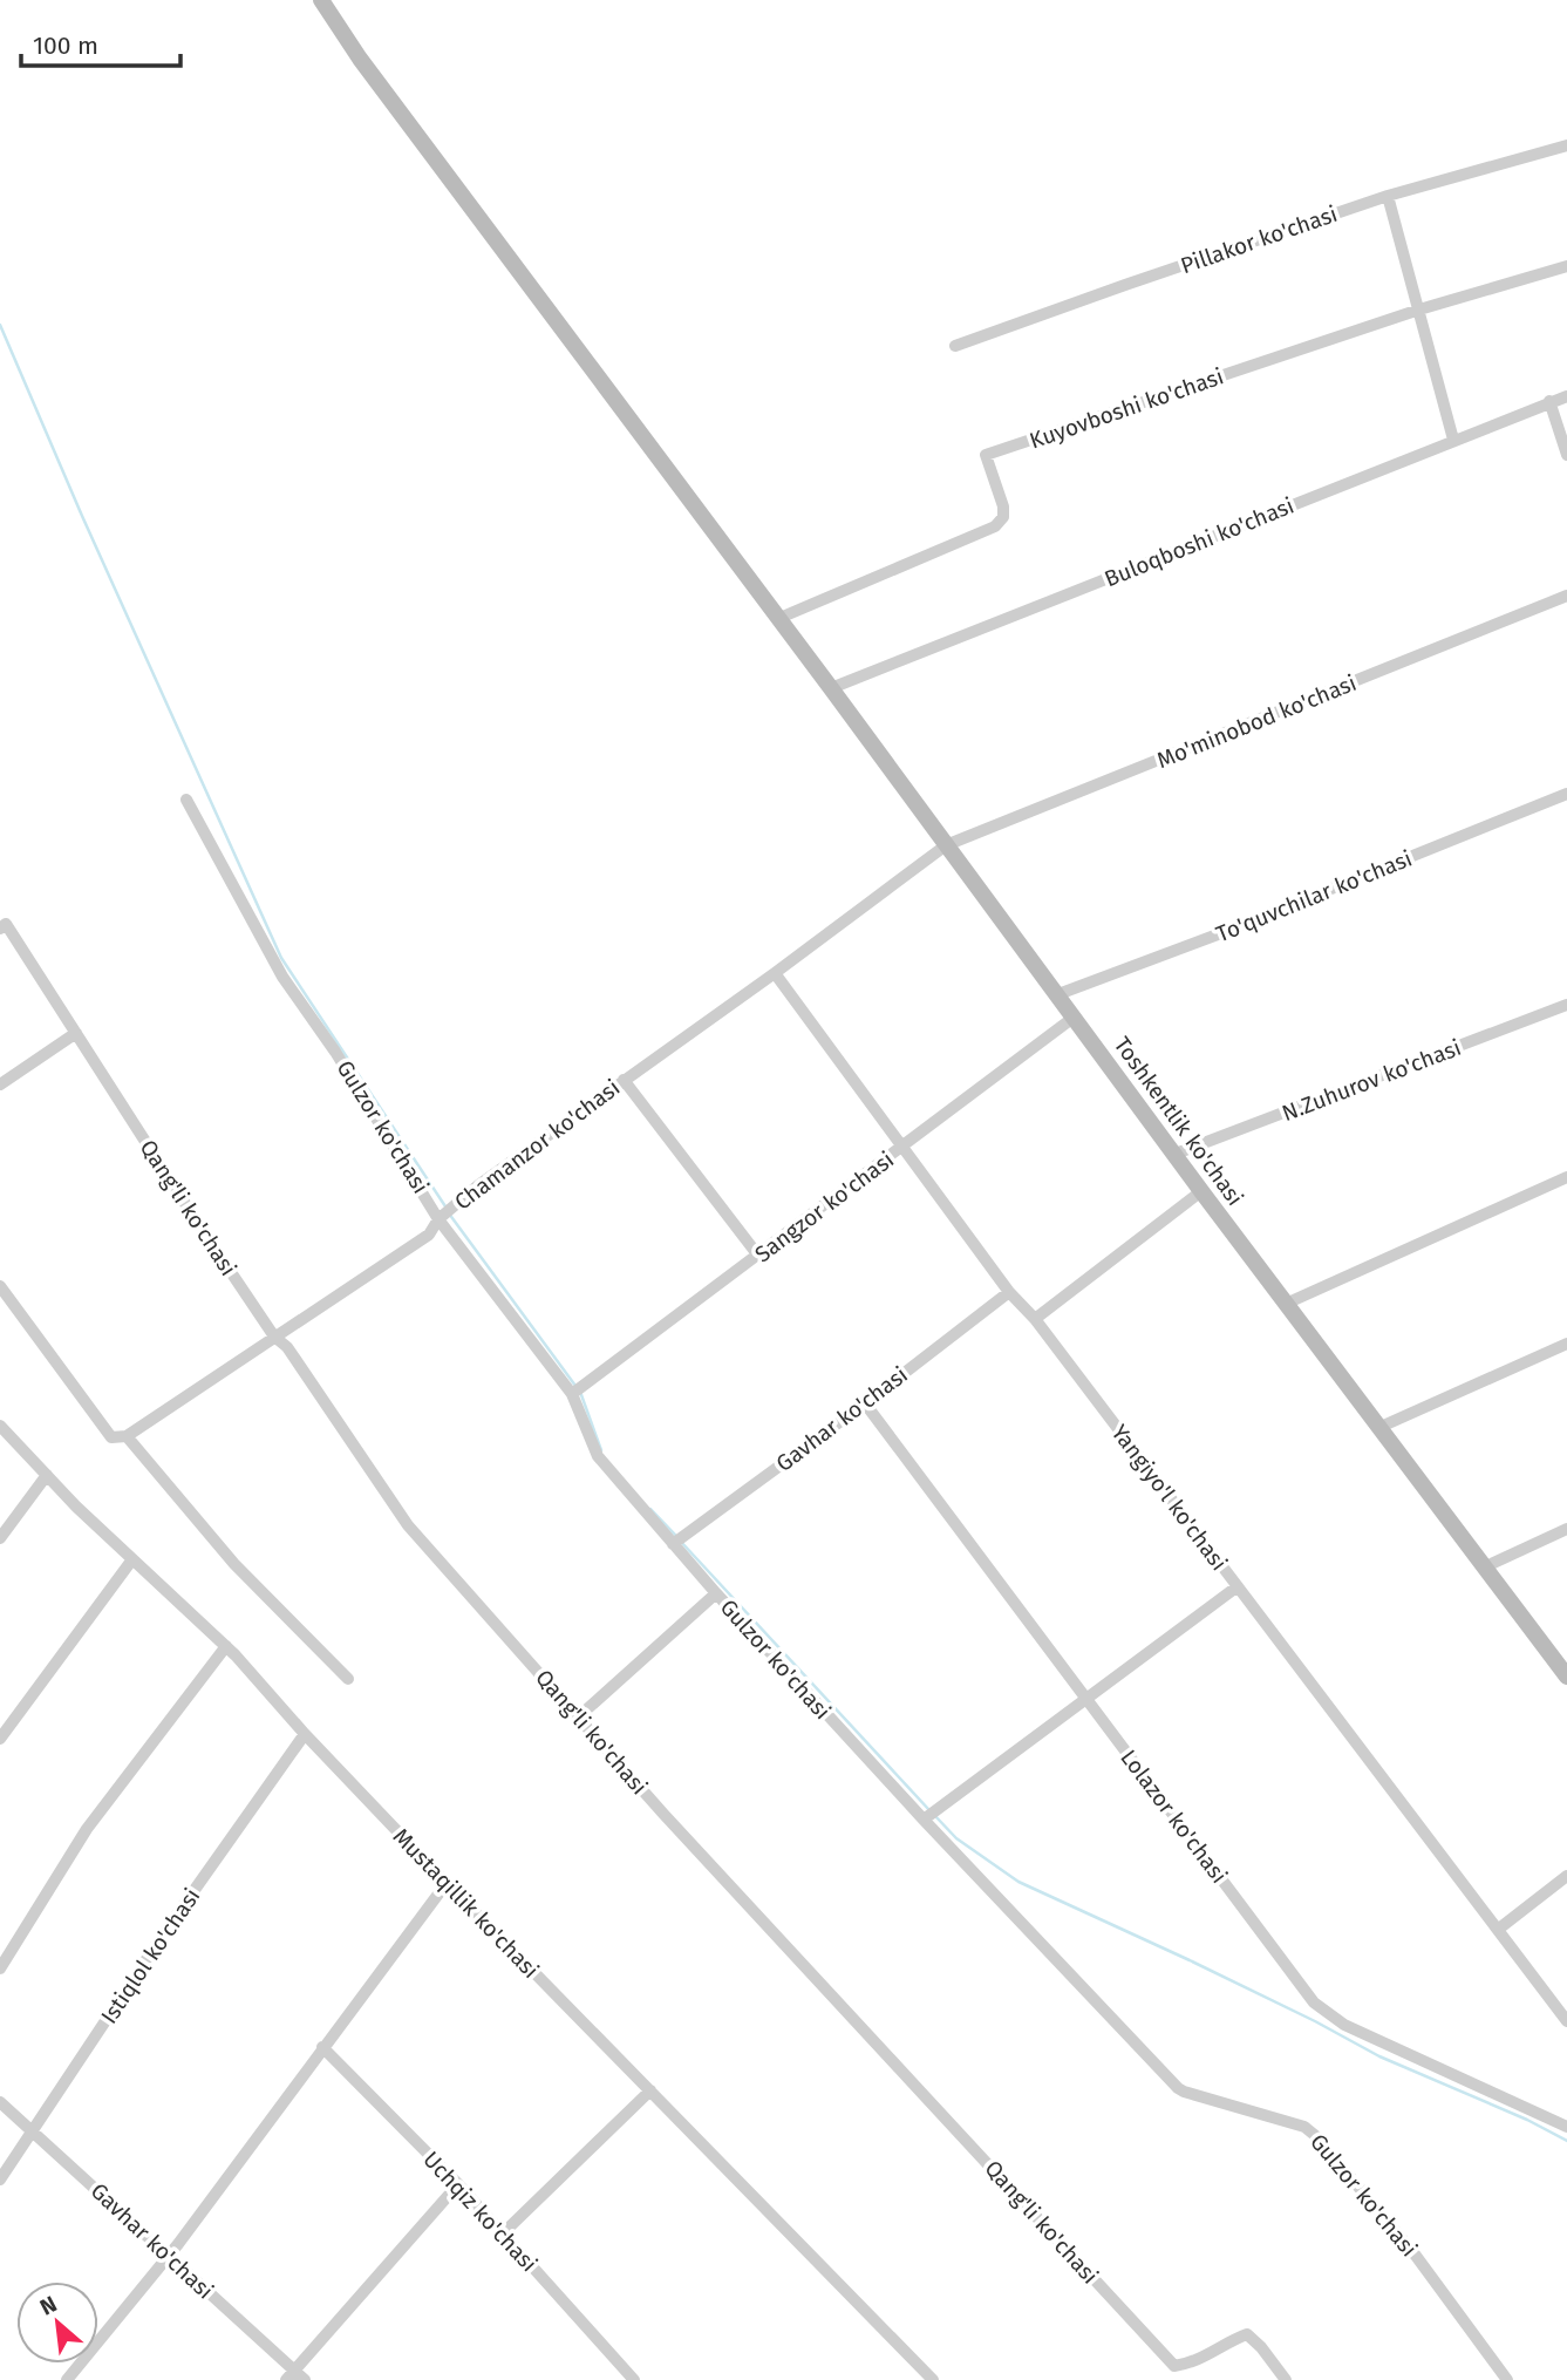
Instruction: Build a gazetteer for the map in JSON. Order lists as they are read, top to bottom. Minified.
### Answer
{"streets":{"main road":["Toshkentlik ko'chasi"],"street":["Pillakor ko'chasi","Kuyovboshi ko'chasi","Buloqboshi ko'chasi","Mo'minobod ko'chasi","To'quvchilar ko'chasi","N.Zuhurov ko'chasi","Gulzor ko'chasi","Chamanzor ko'chasi","Sangzor ko'chasi","Qang'li ko'chasi","Gavhar ko'chasi","Yangiyo'l ko'chasi","Lolazor ko'chasi","Mustaqillik ko'chasi","Istiqlol ko'chasi","Uchqiz ko'chasi"]},"crossings":[["Kuyovboshi ko'chasi","Toshkentlik ko'chasi"],["Buloqboshi ko'chasi","Toshkentlik ko'chasi"],["Mo'minobod ko'chasi","Toshkentlik ko'chasi"],["Mo'minobod ko'chasi","Chamanzor ko'chasi"],["To'quvchilar ko'chasi","Toshkentlik ko'chasi"],["N.Zuhurov ko'chasi","Toshkentlik ko'chasi"],["Toshkentlik ko'chasi","Chamanzor ko'chasi"],["Toshkentlik ko'chasi","Sangzor ko'chasi"],["Gulzor ko'chasi","Chamanzor ko'chasi"],["Gulzor ko'chasi","Sangzor ko'chasi"],["Gulzor ko'chasi","Gavhar ko'chasi"],["Chamanzor ko'chasi","Qang'li ko'chasi"],["Chamanzor ko'chasi","Yangiyo'l ko'chasi"],["Sangzor ko'chasi","Yangiyo'l ko'chasi"],["Gavhar ko'chasi","Yangiyo'l ko'chasi"],["Gavhar ko'chasi","Lolazor ko'chasi"],["Gavhar ko'chasi","Istiqlol ko'chasi"],["Mustaqillik ko'chasi","Istiqlol ko'chasi"]],"scale_bar":"100 m","north":"top left"}
